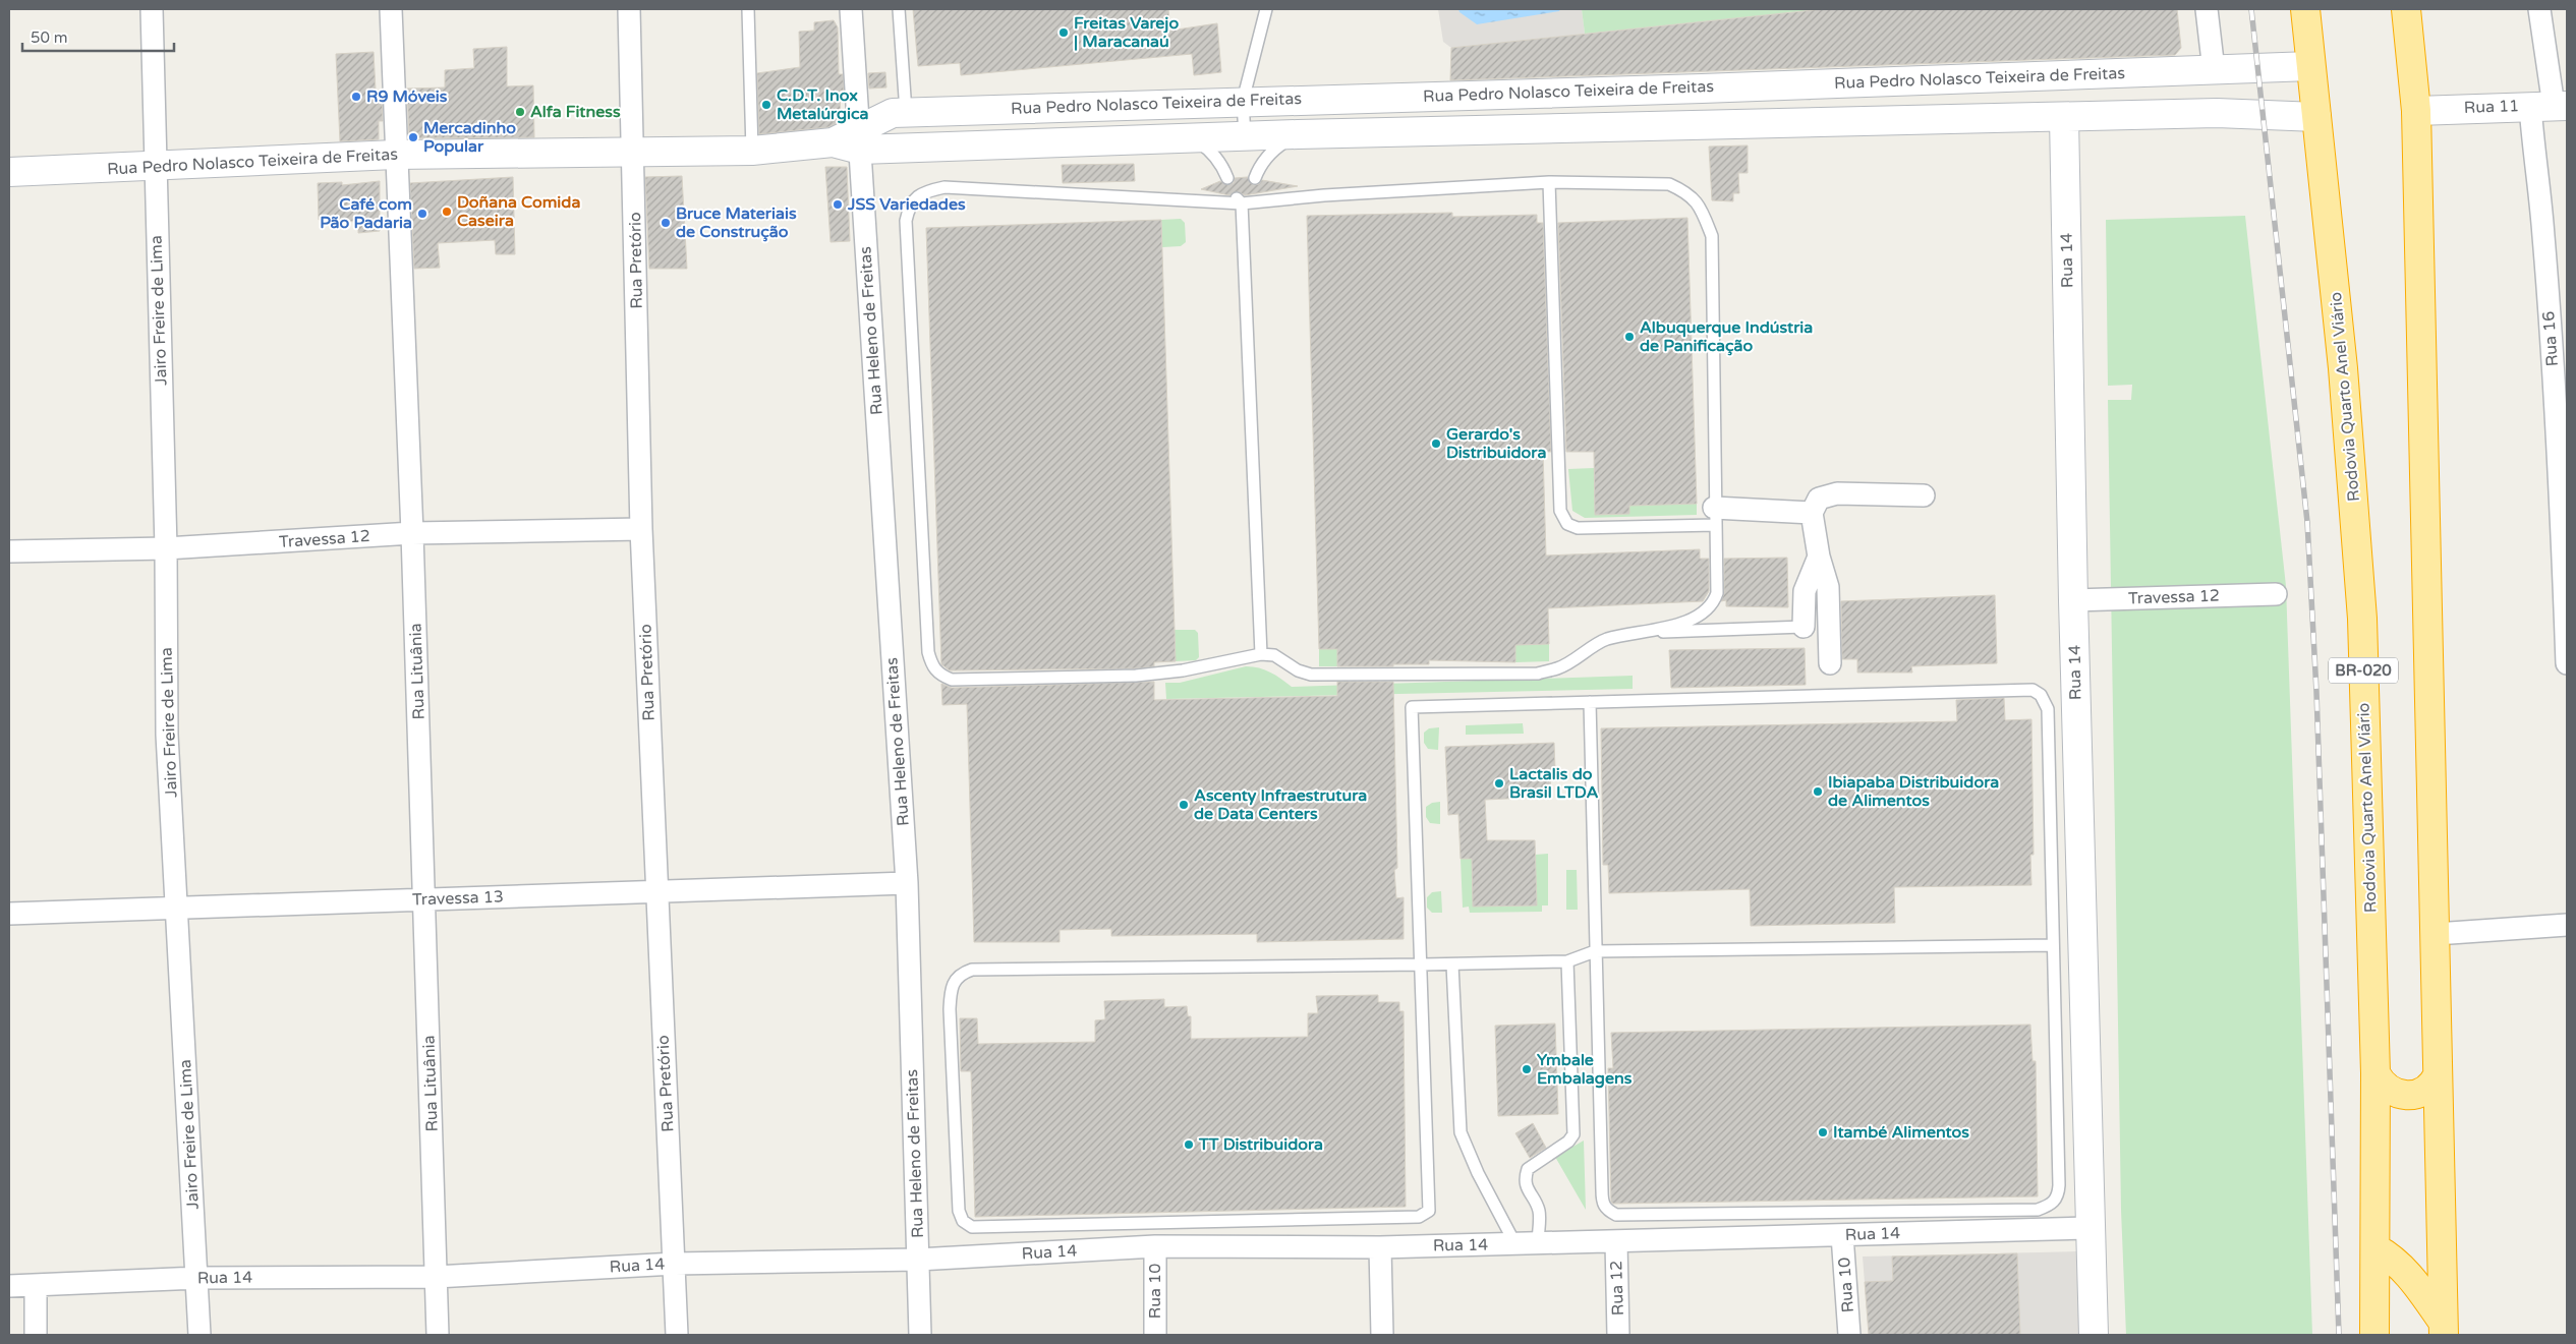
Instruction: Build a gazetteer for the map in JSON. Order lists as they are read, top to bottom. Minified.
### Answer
{"streets":{"highway":["Rodovia Quarto Anel Viário","BR-020"],"main road":["Rua Pedro Nolasco Teixeira de Freitas","Rua 11","Rua 14"],"street":["Rua Pretório","Jairo Freire de Lima","Rua Heleno de Freitas","Rua 16","Travessa 12","Rua Lituânia","Travessa 13","Rua 10","Rua 12"]},"crossings":[["Rua Pedro Nolasco Teixeira de Freitas","Rua Pretório"],["Rua Pedro Nolasco Teixeira de Freitas","Rua 14"],["Rua Pedro Nolasco Teixeira de Freitas","Jairo Freire de Lima"],["Rua Pedro Nolasco Teixeira de Freitas","Rua Heleno de Freitas"],["Rua Pedro Nolasco Teixeira de Freitas","Rodovia Quarto Anel Viário"],["Rua Pedro Nolasco Teixeira de Freitas","Rua Lituânia"],["Rua 11","Rua 16"],["Rua Pretório","Rua 14"],["Rua Pretório","Travessa 12"],["Rua Pretório","Travessa 13"],["Rua 14","Jairo Freire de Lima"],["Rua 14","Rua Heleno de Freitas"],["Rua 14","Travessa 12"],["Rua 14","Rua Lituânia"],["Rua 14","Rua 10"],["Rua 14","Rua 12"],["Jairo Freire de Lima","Travessa 12"],["Jairo Freire de Lima","Travessa 13"],["Rua Heleno de Freitas","Travessa 13"],["Travessa 12","Rua Lituânia"],["Rua Lituânia","Travessa 13"]],"places":["Freitas Varejo | Maracanaú","R9 Móveis","C.D.T. Inox Metalúrgica","Alfa Fitness","Mercadinho Popular","JSS Variedades","Doñana Comida Caseira","Café com Pão Padaria","Bruce Materiais de Construção","Albuquerque Indústria de Panificação","Gerardo's Distribuidora","Lactalis do Brasil LTDA","Ibiapaba Distribuidora de Alimentos","Ascenty Infraestrutura de Data Centers","Ymbale Embalagens","Itambé Alimentos","TT Distribuidora"],"scale_bar":"50 m"}
